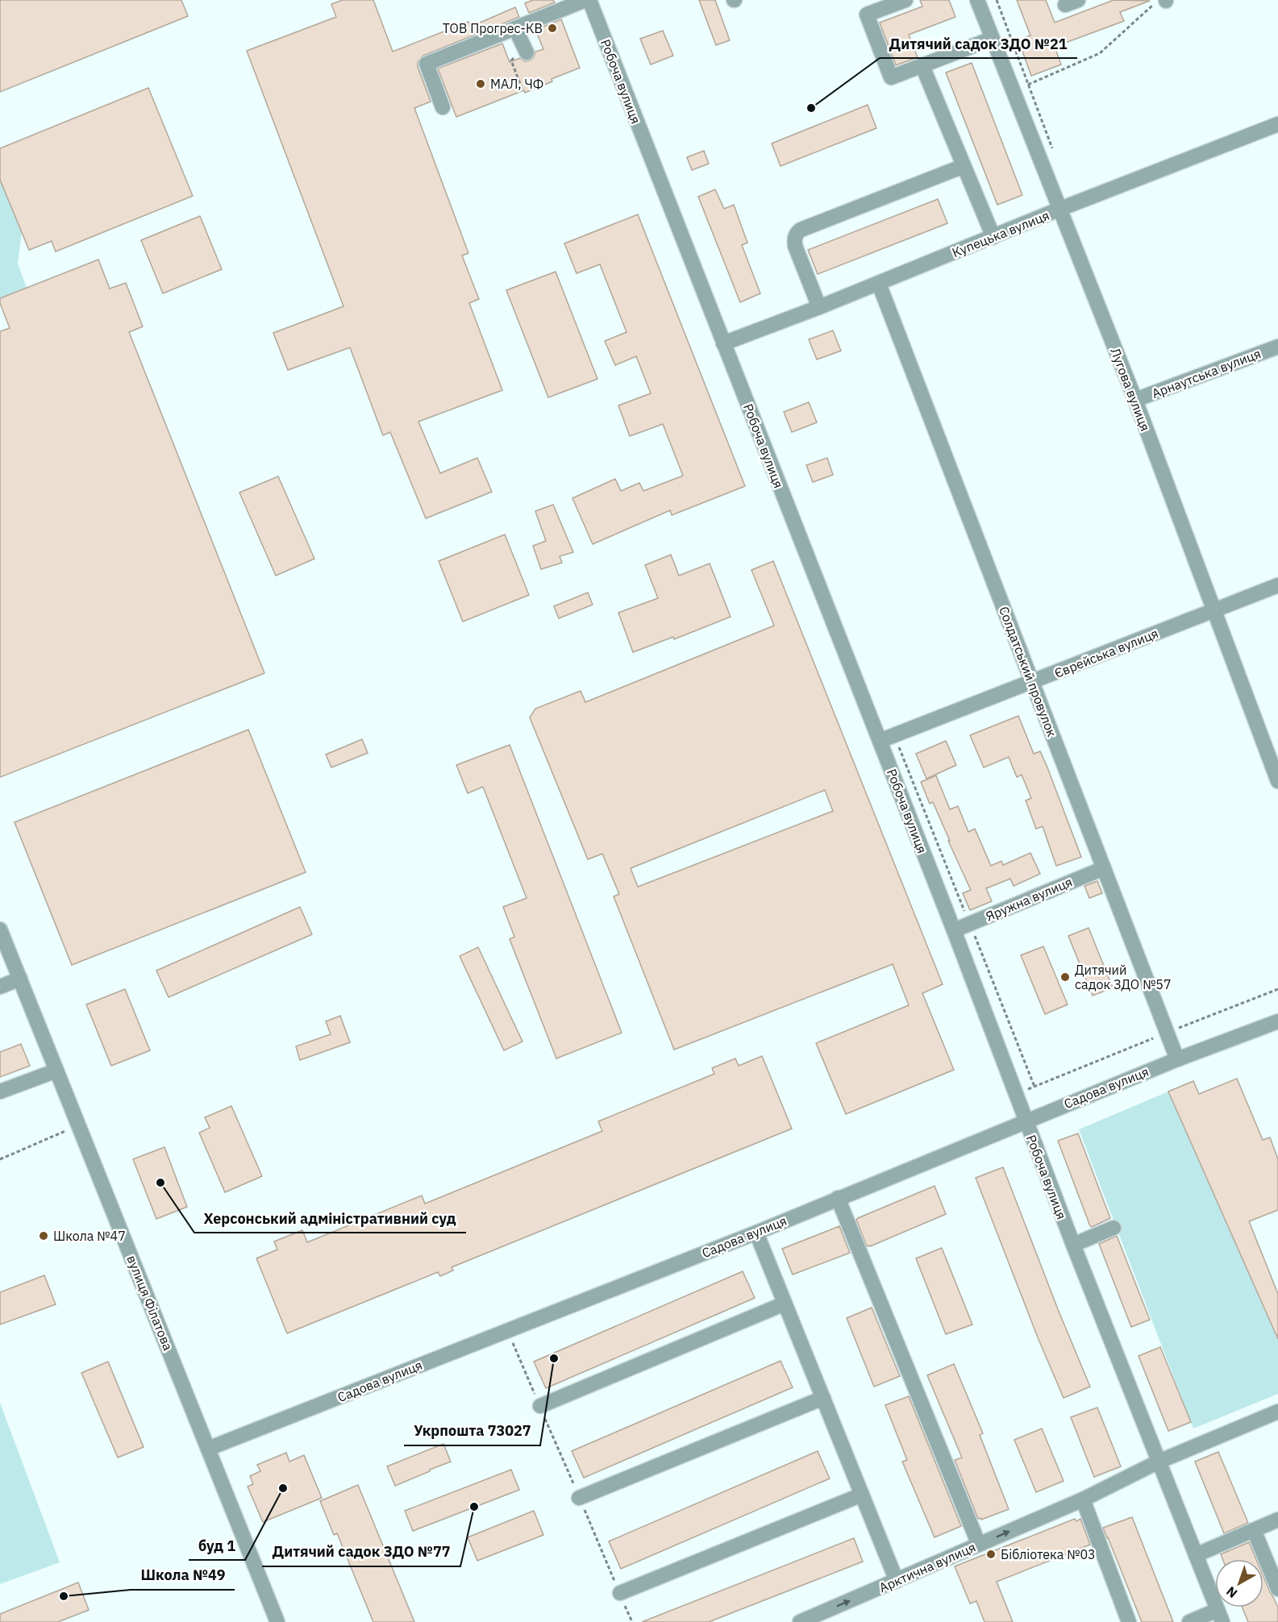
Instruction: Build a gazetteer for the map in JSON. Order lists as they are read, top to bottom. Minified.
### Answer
{"streets":{"street":["Робоча вулиця","Купецька вулиця","Арнаутська вулиця","Лугова вулиця","Єврейська вулиця","Солдатський провулок","Яружна вулиця","Садова вулиця","вулиця Філатова","Арктична вулиця"]},"crossings":[["Робоча вулиця","Купецька вулиця"],["Робоча вулиця","Єврейська вулиця"],["Робоча вулиця","Яружна вулиця"],["Робоча вулиця","Садова вулиця"],["Робоча вулиця","Арктична вулиця"],["Купецька вулиця","Лугова вулиця"],["Купецька вулиця","Солдатський провулок"],["Арнаутська вулиця","Лугова вулиця"],["Лугова вулиця","Єврейська вулиця"],["Єврейська вулиця","Солдатський провулок"],["Солдатський провулок","Яружна вулиця"],["Солдатський провулок","Садова вулиця"],["Садова вулиця","вулиця Філатова"]],"places":["ТОВ Прогрес-КВ","МАЛ, ЧФ","Дитячий садок ЗДО №21","Дитячий садок ЗДО №57","Херсонський адміністративний суд","Школа №47","Укрпошта 73027","буд 1","Дитячий садок ЗДО №77","Бібліотека №03","Школа №49"],"north":"bottom left"}
